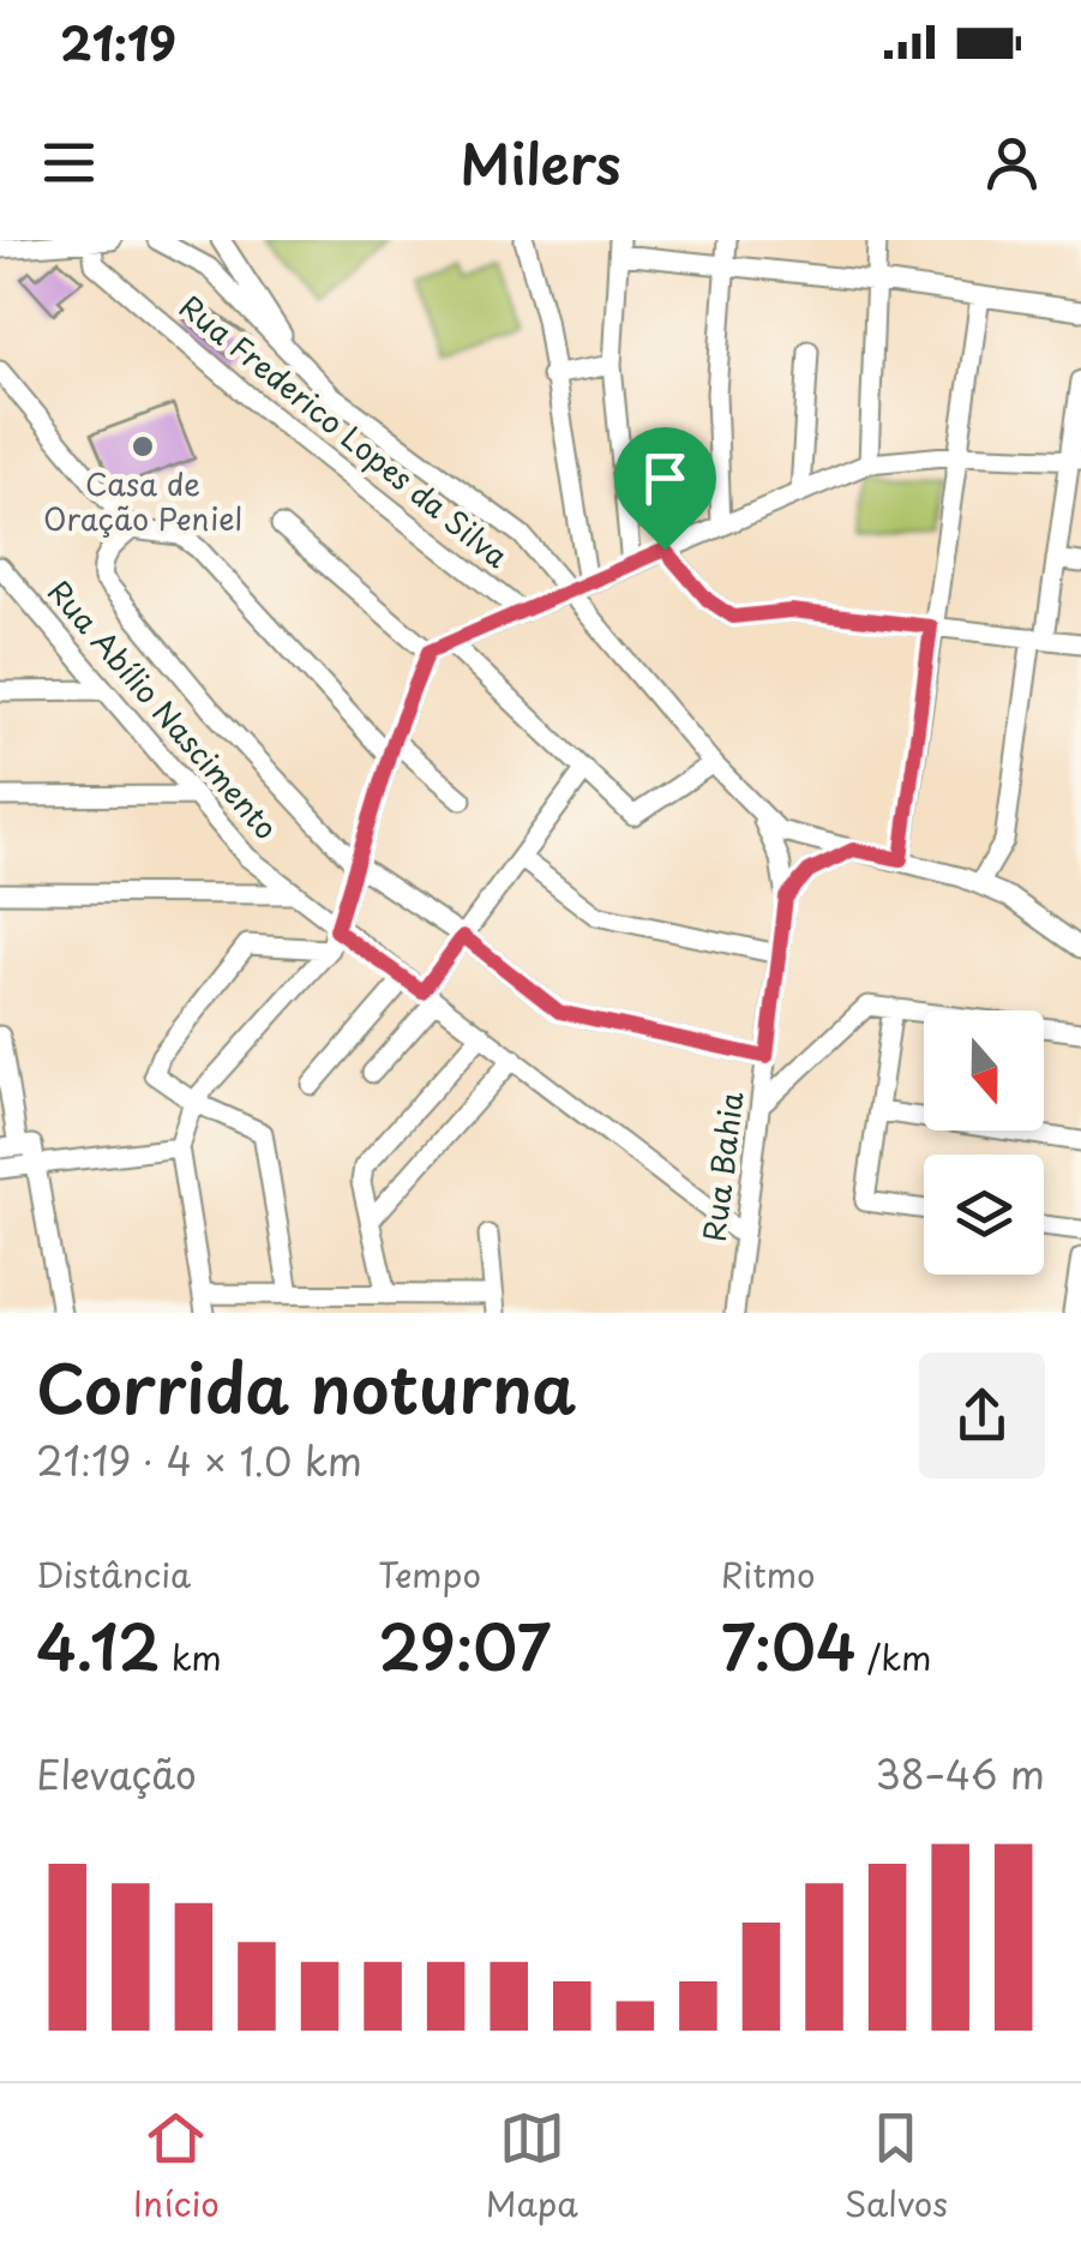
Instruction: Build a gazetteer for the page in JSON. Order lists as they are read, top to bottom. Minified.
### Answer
{"streets":{"street":["Rua Frederico Lopes da Silva","Rua Abílio Nascimento","Rua Bahia"]},"crossings":[["Rua Abílio Nascimento","Rua Bahia"]],"places":["Casa de Oração Peniel"],"north":"bottom","page":{"status":"21:19","header":"Milers","heading":["Corrida noturna","21:19 · 4 × 1.0 km"],"stats":[["Distância","4.12 km"],["Tempo","29:07"],["Ritmo","7:04 /km"]],"chart":["Elevação","38–46 m"],"tabs":["Início","Mapa","Salvos"]}}
